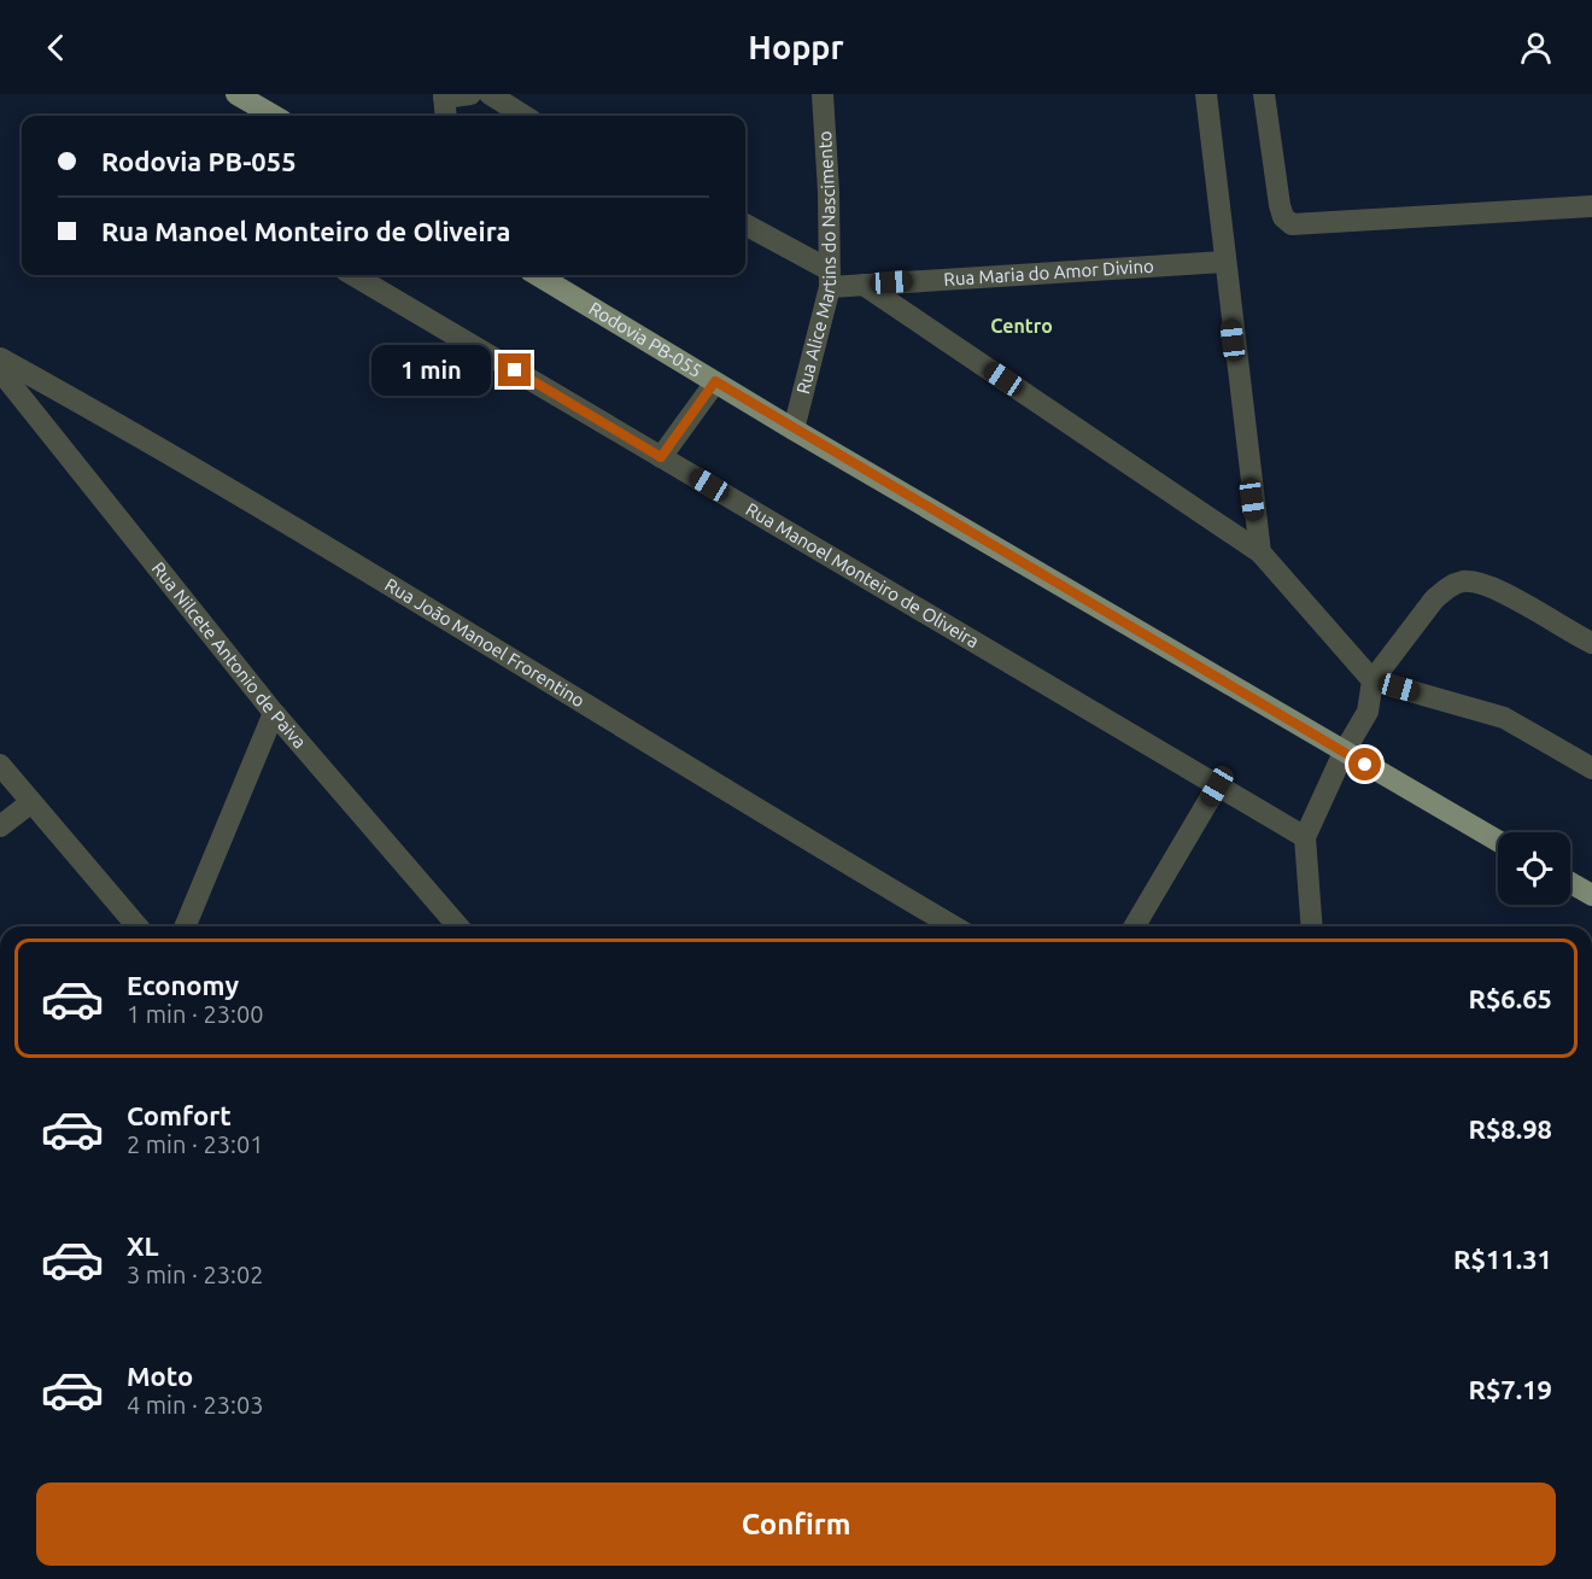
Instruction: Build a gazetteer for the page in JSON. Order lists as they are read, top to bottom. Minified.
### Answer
{"streets":{"main road":["Rodovia PB-055"],"street":["Rua Alice Martins do Nascimento","Rua Maria do Amor Divino","Rua Manoel Monteiro de Oliveira","Rua João Manoel Frorentino","Rua Nilcete Antonio de Paiva"]},"crossings":[["Rua Alice Martins do Nascimento","Rua Maria do Amor Divino"],["Rua Alice Martins do Nascimento","Rodovia PB-055"]],"districts":["Centro"],"page":{"header":"Hoppr","banner":["Rodovia PB-055","Rua Manoel Monteiro de Oliveira"],"bubble":"1 min","list":[{"name":"Economy","note":"1 min · 23:00","value":"R$6.65"},{"name":"Comfort","note":"2 min · 23:01","value":"R$8.98"},{"name":"XL","note":"3 min · 23:02","value":"R$11.31"},{"name":"Moto","note":"4 min · 23:03","value":"R$7.19"}],"buttons":"Confirm"}}
